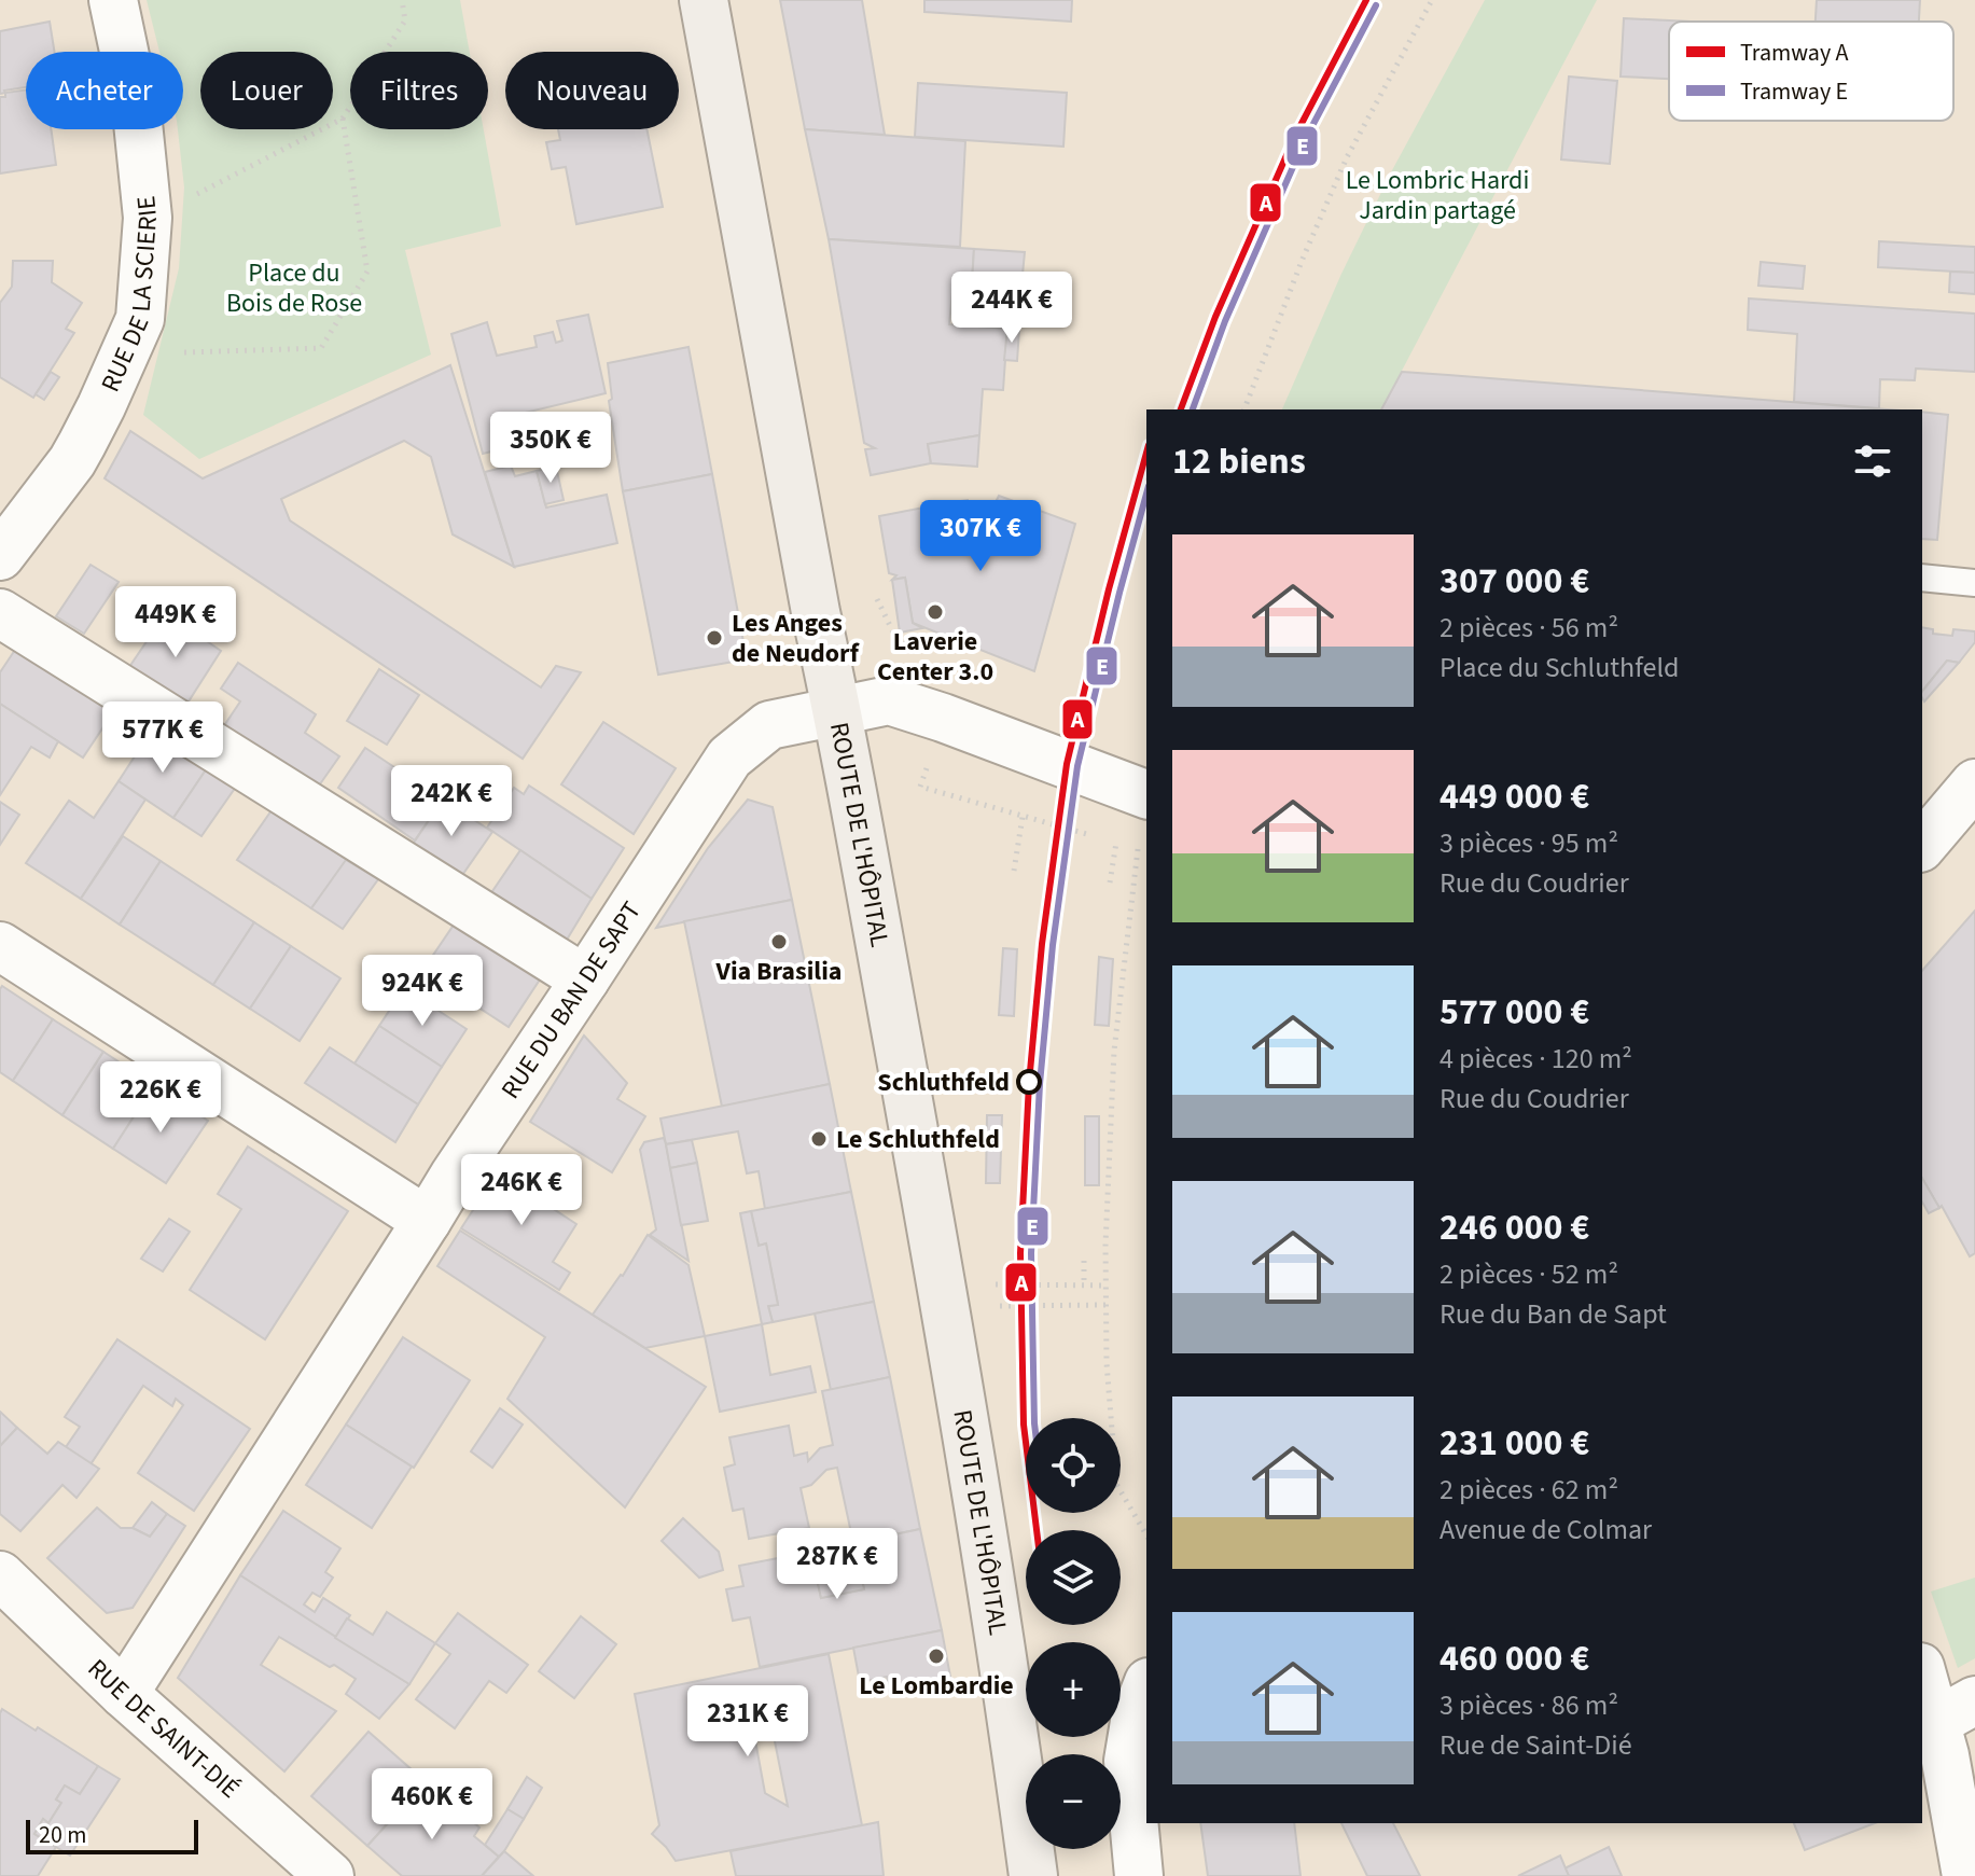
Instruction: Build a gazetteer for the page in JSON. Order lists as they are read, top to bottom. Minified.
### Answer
{"streets":{"main road":["ROUTE DE L'HÔPITAL"],"street":["RUE DE LA SCIERIE","RUE DU BAN DE SAPT","RUE DE SAINT-DIÉ"]},"crossings":[["ROUTE DE L'HÔPITAL","RUE DU BAN DE SAPT"],["RUE DU BAN DE SAPT","RUE DE SAINT-DIÉ"]],"parks":["Le Lombric Hardi Jardin partagé","Place du Bois de Rose"],"places":["Laverie Center 3.0","Les Anges de Neudorf","Via Brasilia","Schluthfeld","Le Schluthfeld","Le Lombardie"],"lines":["tram line A","tram line E"],"legend":["Tramway A","Tramway E"],"scale_bar":"20 m","page":{"chip":["Acheter","Louer","Filtres","Nouveau"],"price":["244K €","350K €","307K €","449K €","577K €","242K €","924K €","226K €","246K €","287K €","231K €","460K €"],"heading":"12 biens","list":[{"name":"307 000 €","note":"2 pièces · 56 m² · Place du Schluthfeld"},{"name":"449 000 €","note":"3 pièces · 95 m² · Rue du Coudrier"},{"name":"577 000 €","note":"4 pièces · 120 m² · Rue du Coudrier"},{"name":"246 000 €","note":"2 pièces · 52 m² · Rue du Ban de Sapt"},{"name":"231 000 €","note":"2 pièces · 62 m² · Avenue de Colmar"},{"name":"460 000 €","note":"3 pièces · 86 m² · Rue de Saint-Dié"}],"map_buttons":["+","−"],"scale":"20 m"}}
